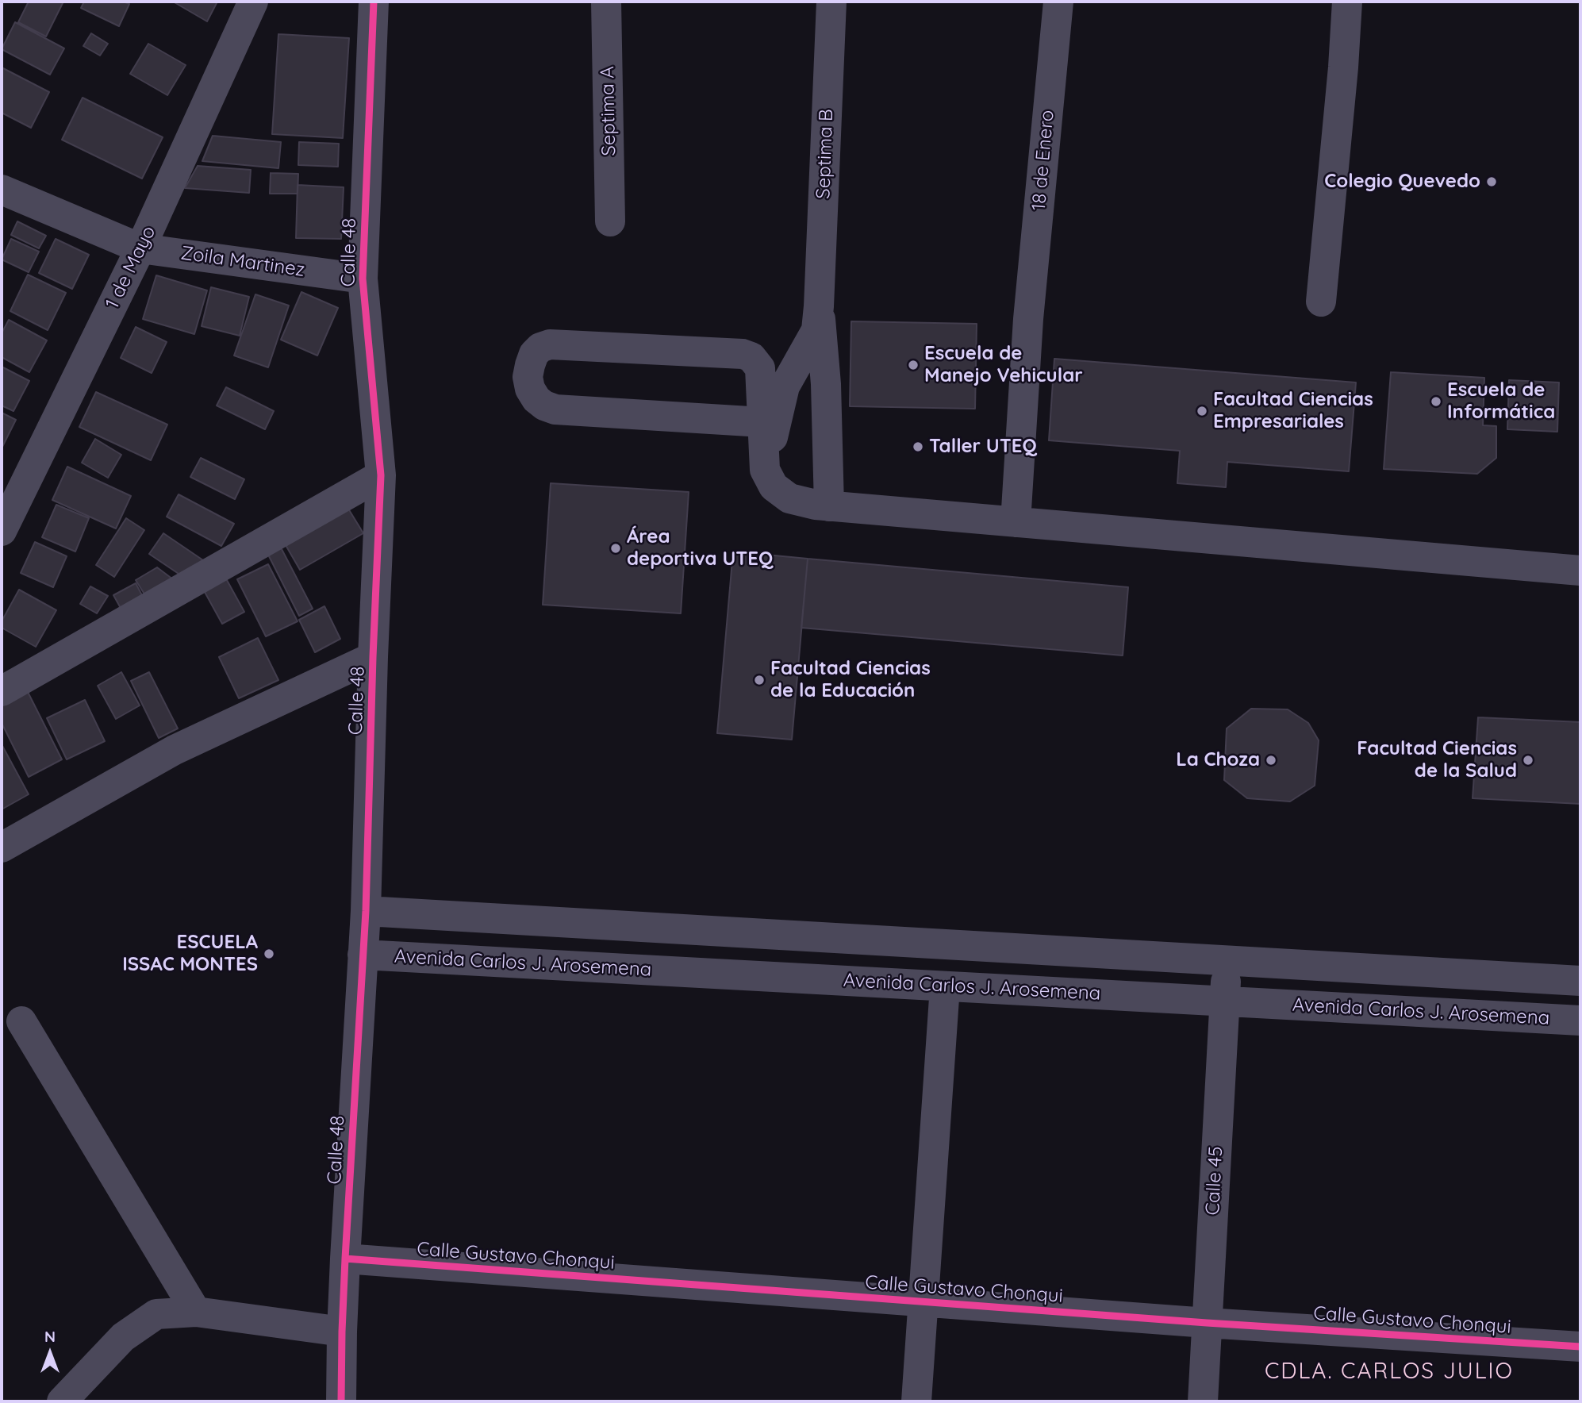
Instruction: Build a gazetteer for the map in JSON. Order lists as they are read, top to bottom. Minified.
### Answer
{"streets":{"street":["Septima A","Septima B","18 de Enero","Calle 48","Zoila Martinez","1 de Mayo","Avenida Carlos J. Arosemena","Calle 45","Calle Gustavo Chonqui"]},"crossings":[["Calle 48","Zoila Martinez"],["Calle 48","Avenida Carlos J. Arosemena"],["Calle 48","Calle Gustavo Chonqui"],["Zoila Martinez","1 de Mayo"],["Avenida Carlos J. Arosemena","Calle 45"],["Calle 45","Calle Gustavo Chonqui"]],"districts":["CDLA. CARLOS JULIO"],"places":["Colegio Quevedo","Escuela de Manejo Vehicular","Escuela de Informática","Facultad Ciencias Empresariales","Taller UTEQ","Área deportiva UTEQ","Facultad Ciencias de la Educación","La Choza","Facultad Ciencias de la Salud","ESCUELA ISSAC MONTES"],"north":"top"}
